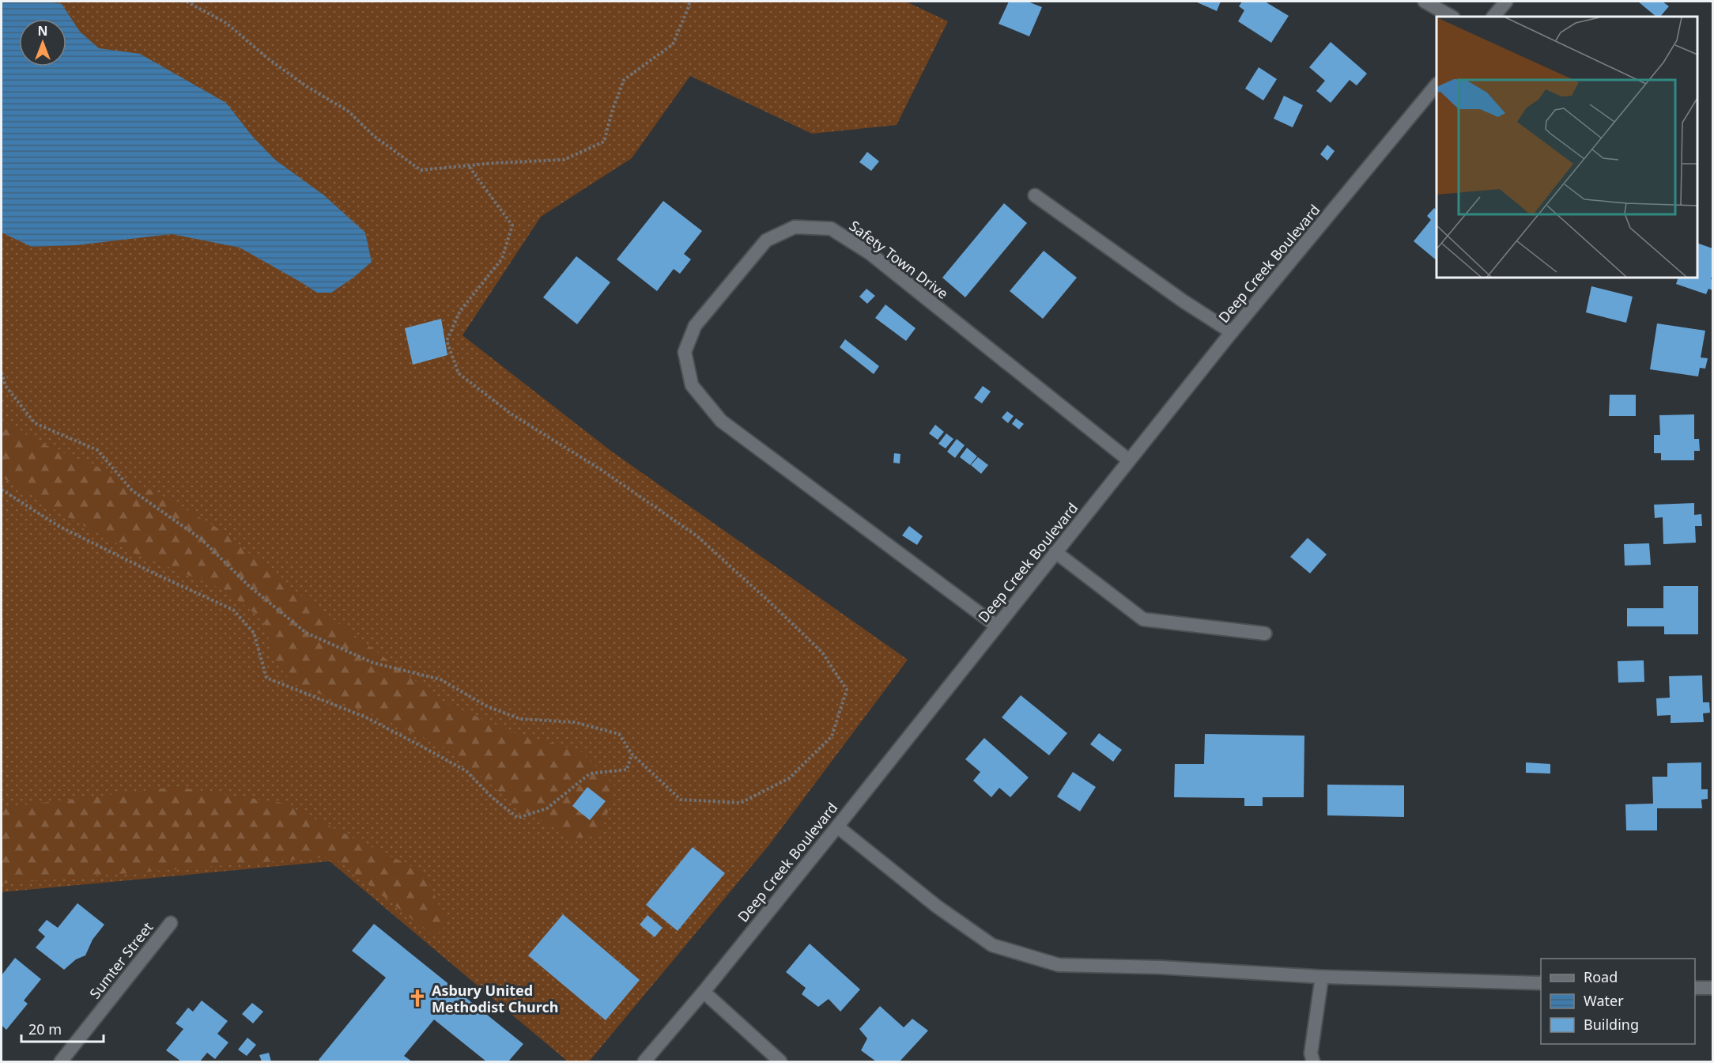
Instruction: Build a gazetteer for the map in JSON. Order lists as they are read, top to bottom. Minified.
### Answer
{"streets":{"street":["Safety Town Drive","Deep Creek Boulevard","Sumter Street"]},"crossings":[["Safety Town Drive","Deep Creek Boulevard"]],"places":{"church":["Asbury United Methodist Church"]},"legend":["Road","Water","Building"],"scale_bar":"20 m","north":"top"}
